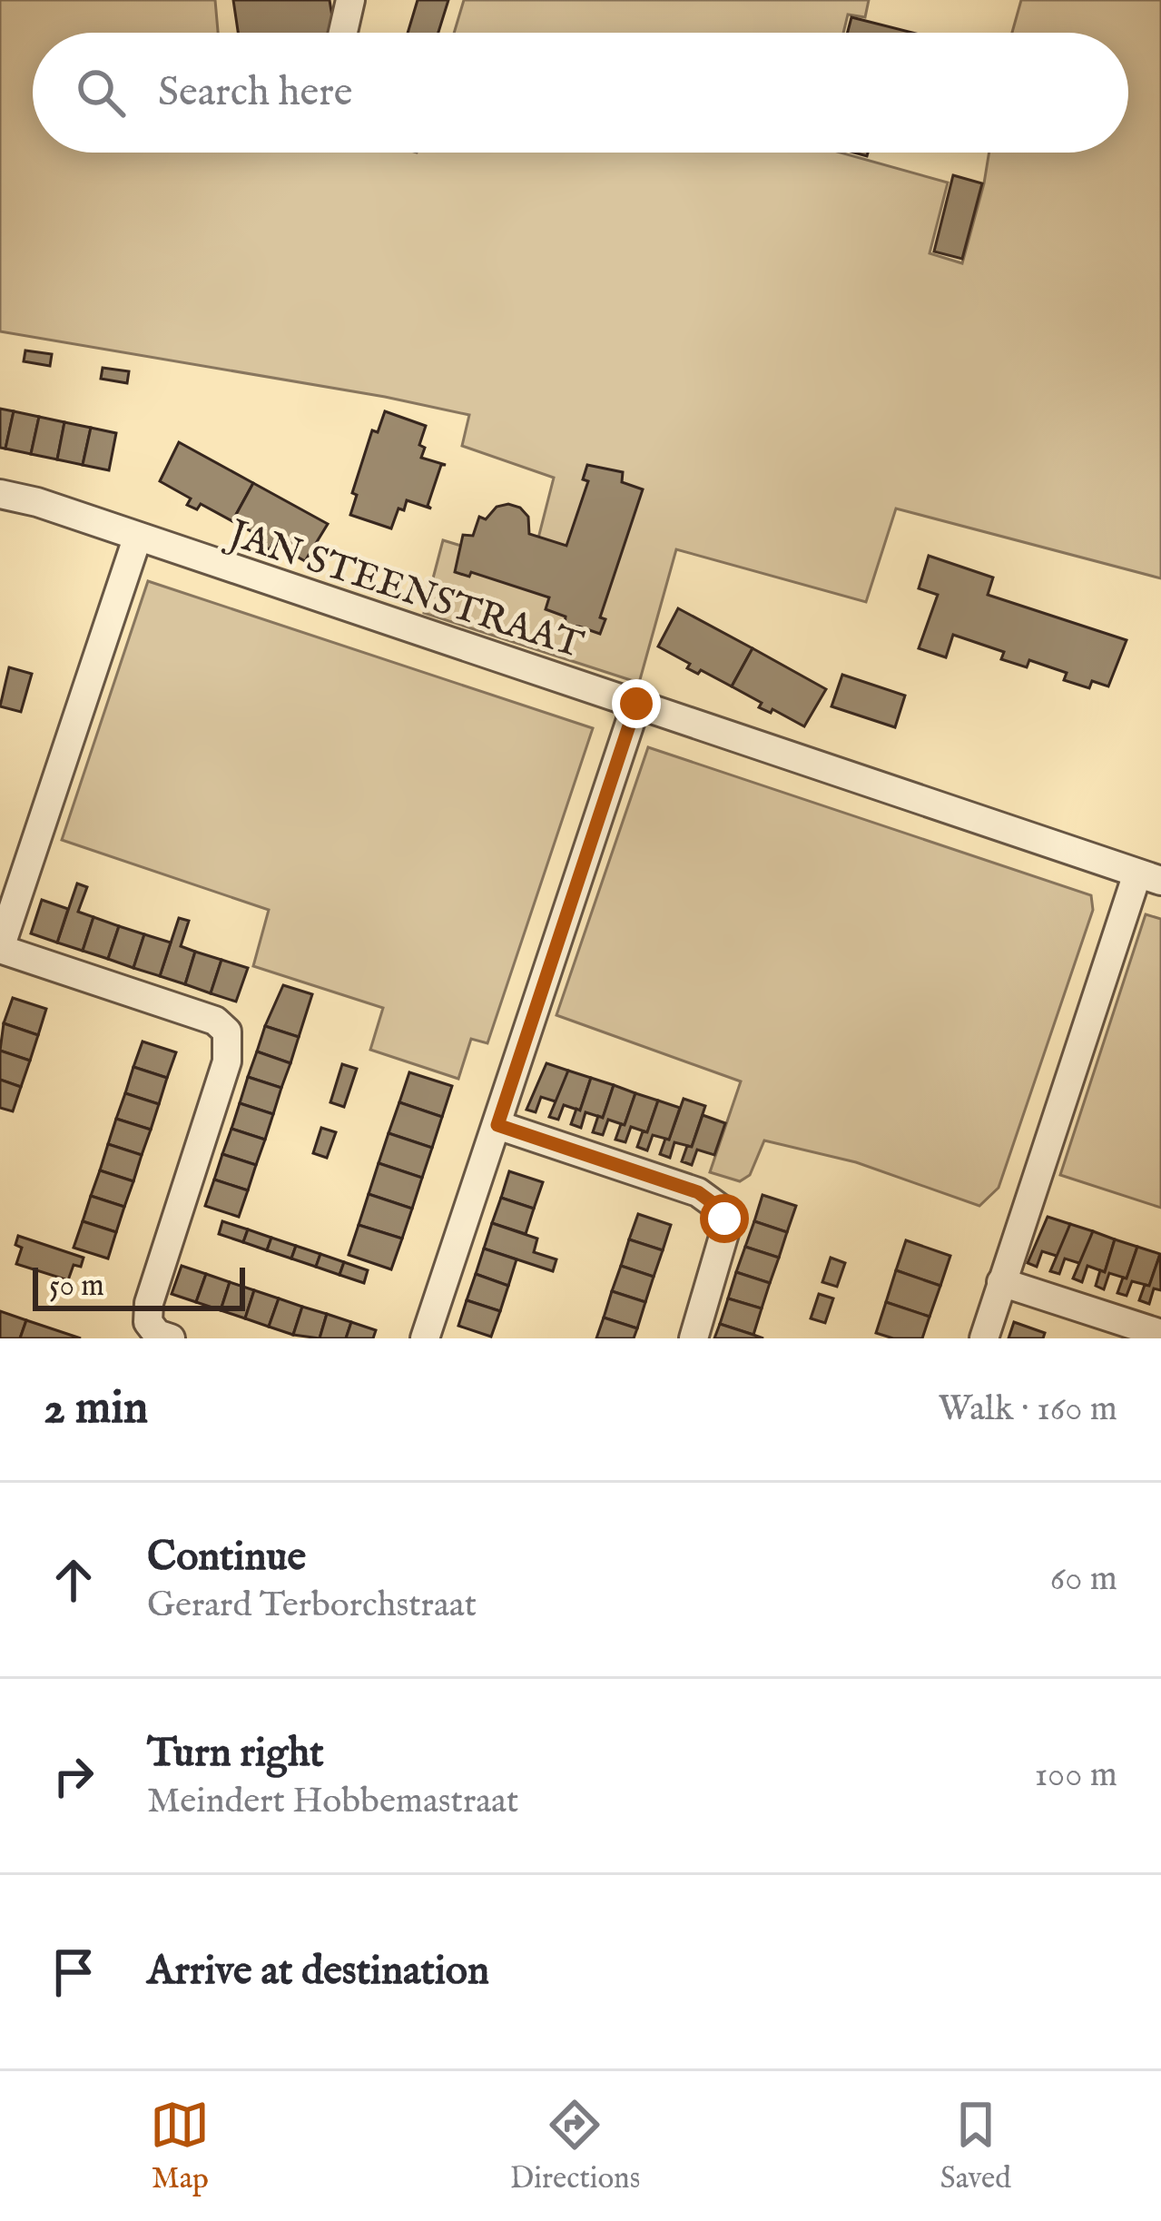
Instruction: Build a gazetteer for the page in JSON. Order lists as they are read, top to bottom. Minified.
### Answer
{"streets":{"street":["JAN STEENSTRAAT"]},"scale_bar":"50 m","page":{"search":"Search here","scale":"50 m","heading":["2 min","Walk · 160 m"],"list":[["Continue","Gerard Terborchstraat","60 m"],["Turn right","Meindert Hobbemastraat","100 m"],"Arrive at destination"],"nav":["Map","Directions","Saved"]}}
